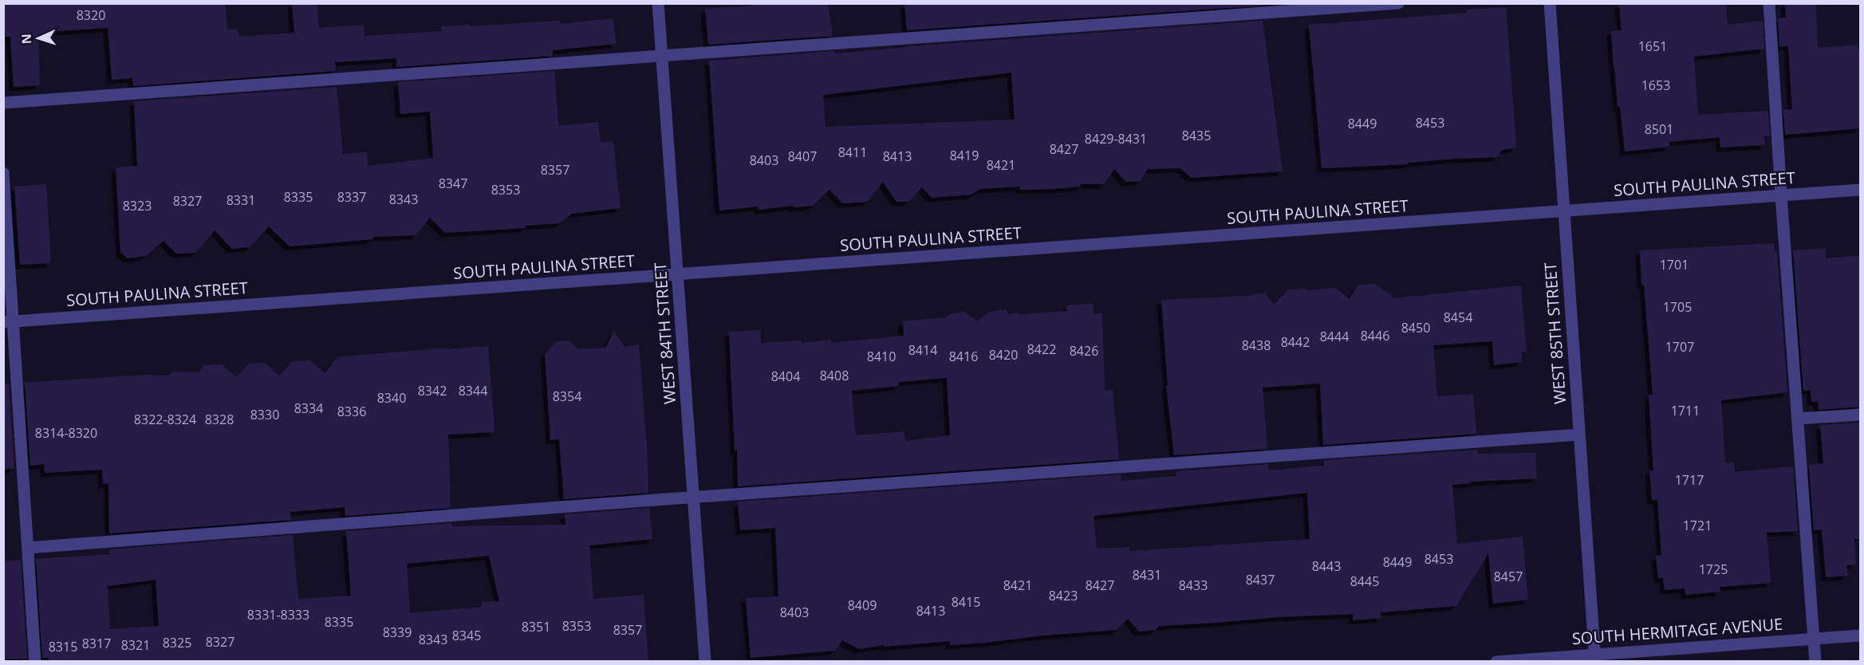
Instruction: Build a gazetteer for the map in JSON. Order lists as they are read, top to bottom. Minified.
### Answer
{"streets":{"street":["SOUTH PAULINA STREET","WEST 84TH STREET","WEST 85TH STREET","SOUTH HERMITAGE AVENUE"]},"crossings":[["SOUTH PAULINA STREET","WEST 84TH STREET"],["SOUTH PAULINA STREET","WEST 85TH STREET"],["WEST 85TH STREET","SOUTH HERMITAGE AVENUE"]],"house_numbers":["8320","1651","1653","8453","8449","8501","8435","8429-8431","8427","8411","8419","8407","8413","8403","8421","8357","8347","8353","8335","8337","8343","8331","8327","8323","1701","1705","8454","8450","8446","8444","8442","8438","1707","8422","8414","8426","8420","8410","8416","8408","8404","8342","8344","8354","8340","8334","1711","8336","8330","8322-8324","8328","8314-8320","1717","1721","8453","8449","8443","1725","8431","8457","8437","8445","8421","8427","8433","8423","8415","8409","8413","8403","8331-8333","8335","8353","8351","8357","8339","8345","8343","8327","8325","8317","8321","8315"],"north":"left"}
